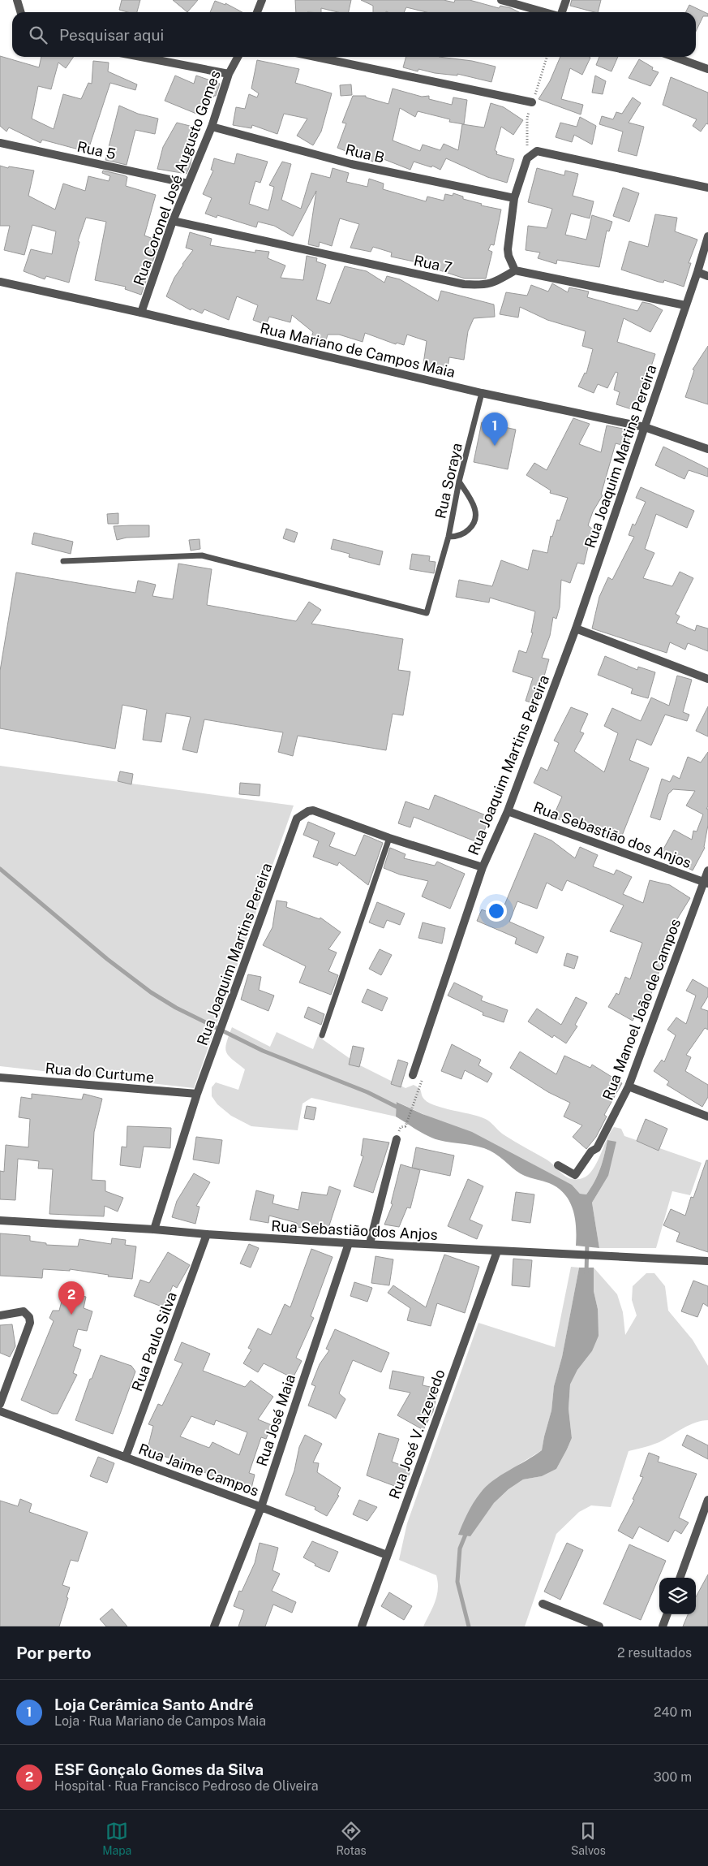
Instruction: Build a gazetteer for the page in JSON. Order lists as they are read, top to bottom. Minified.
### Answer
{"streets":{"street":["Rua 5","Rua B","Rua Coronel José Augusto Gomes","Rua 7","Rua Mariano de Campos Maia","Rua Joaquim Martins Pereira","Rua Sebastião dos Anjos","Rua Manoel João de Campos","Rua do Curtume","Rua Paulo Silva","Rua José Maia","Rua José V. Azevedo","Rua Jaime Campos"],"lane":["Rua Soraya"]},"crossings":[["Rua 5","Rua Coronel José Augusto Gomes"],["Rua B","Rua Coronel José Augusto Gomes"],["Rua Coronel José Augusto Gomes","Rua 7"],["Rua Coronel José Augusto Gomes","Rua Mariano de Campos Maia"],["Rua Mariano de Campos Maia","Rua Joaquim Martins Pereira"],["Rua Mariano de Campos Maia","Rua Soraya"],["Rua Joaquim Martins Pereira","Rua Sebastião dos Anjos"],["Rua Joaquim Martins Pereira","Rua do Curtume"],["Rua Sebastião dos Anjos","Rua Manoel João de Campos"],["Rua Sebastião dos Anjos","Rua Paulo Silva"],["Rua Sebastião dos Anjos","Rua José Maia"],["Rua Sebastião dos Anjos","Rua José V. Azevedo"],["Rua Paulo Silva","Rua Jaime Campos"],["Rua José Maia","Rua Jaime Campos"],["Rua José V. Azevedo","Rua Jaime Campos"]],"page":{"search":"Pesquisar aqui","pins":["1","2"],"heading":["Por perto","2 resultados"],"list":[{"mark":"1","name":"Loja Cerâmica Santo André","note":"Loja · Rua Mariano de Campos Maia","value":"240 m"},{"mark":"2","name":"ESF Gonçalo Gomes da Silva","note":"Hospital · Rua Francisco Pedroso de Oliveira","value":"300 m"}],"nav":["Mapa","Rotas","Salvos"]}}
